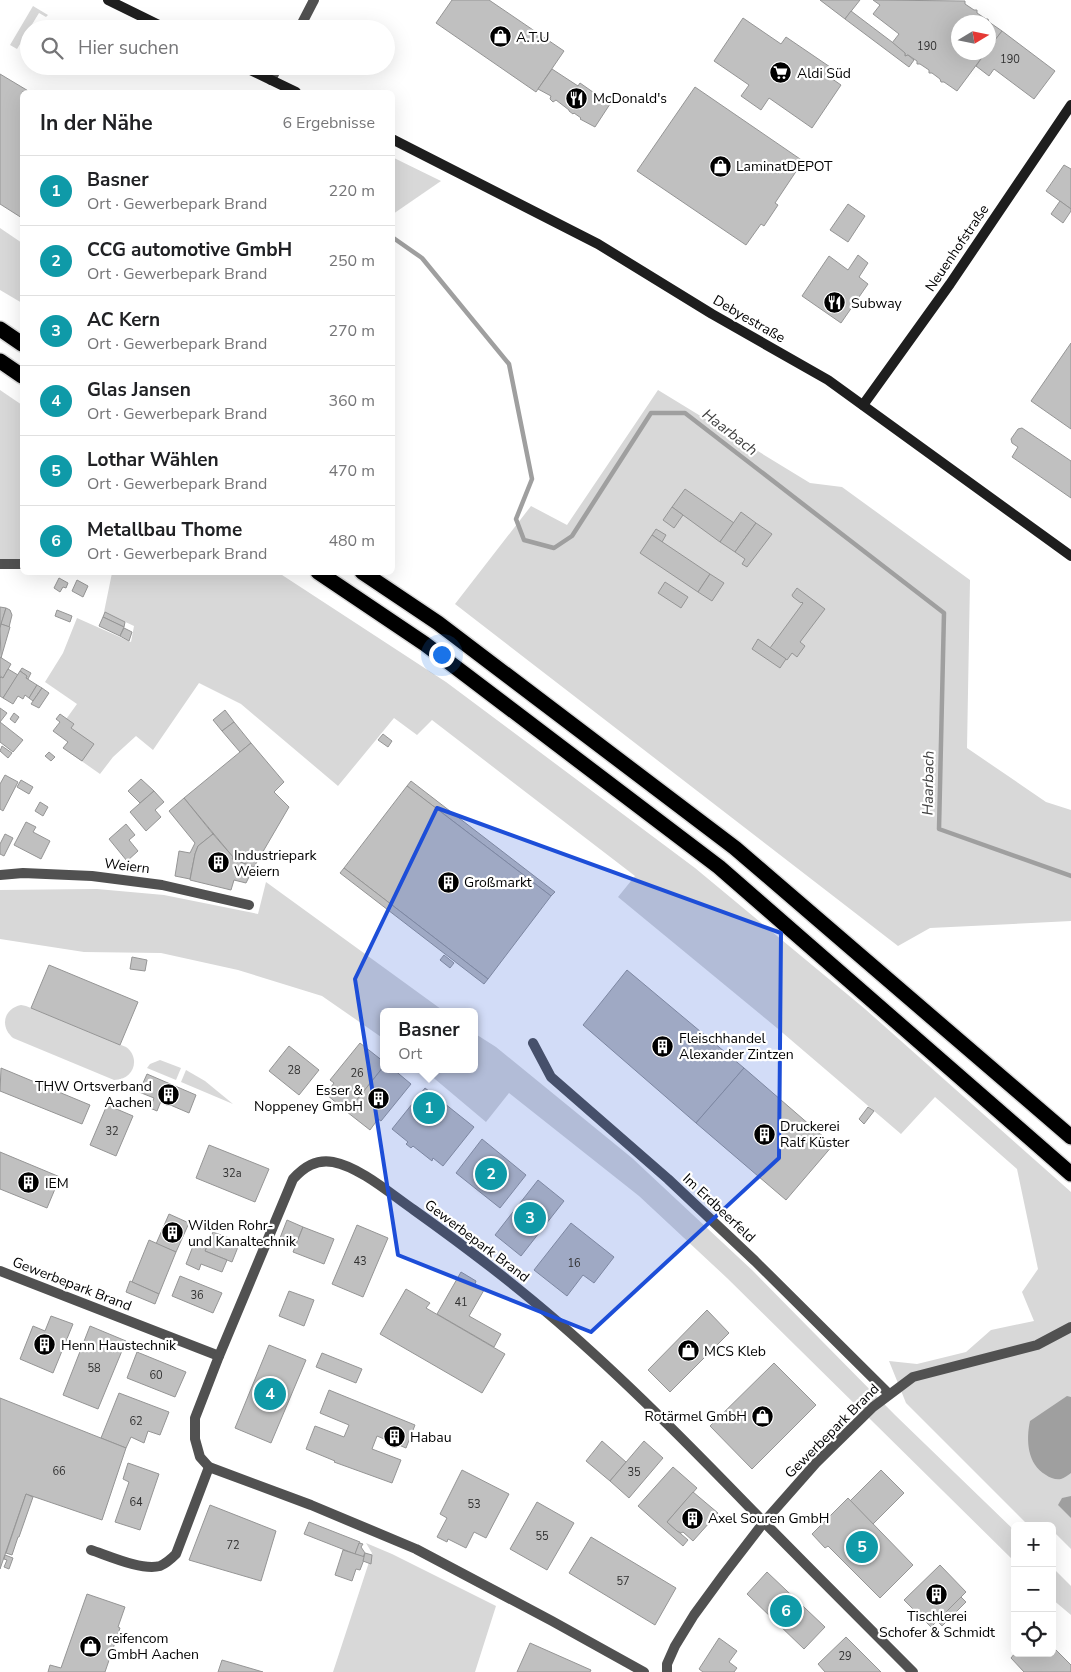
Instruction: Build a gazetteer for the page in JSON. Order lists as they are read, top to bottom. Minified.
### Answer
{"streets":{"main road":["Neuenhofstraße","Debyestraße"],"street":["Weiern","Im Erdbeerfeld","Gewerbepark Brand"]},"crossings":[["Neuenhofstraße","Debyestraße"],["Im Erdbeerfeld","Gewerbepark Brand"]],"water":["Haarbach"],"places":{"shop":["A.T.U","LaminatDEPOT","MCS Kleb","Rotärmel GmbH","reifencom GmbH Aachen"],"supermarket":["Aldi Süd"],"restaurant":["McDonald's","Subway"],"building":["Industriepark Weiern","Großmarkt","Fleischhandel Alexander Zintzen","THW Ortsverband Aachen","Esser & Noppeney GmbH","Druckerei Ralf Küster","IEM","Wilden Rohr- und Kanaltechnik","Henn Haustechnik","Habau","Axel Souren GmbH","Tischlerei Schofer & Schmidt"]},"house_numbers":["190","190","28","26","32","32a","43","16","36","41","58","60","62","66","35","64","53","55","72","57","29"],"north":"right","page":{"search":"Hier suchen","heading":["In der Nähe","6 Ergebnisse"],"list":[{"mark":"1","name":"Basner","note":"Ort · Gewerbepark Brand","value":"220 m"},{"mark":"2","name":"CCG automotive GmbH","note":"Ort · Gewerbepark Brand","value":"250 m"},{"mark":"3","name":"AC Kern","note":"Ort · Gewerbepark Brand","value":"270 m"},{"mark":"4","name":"Glas Jansen","note":"Ort · Gewerbepark Brand","value":"360 m"},{"mark":"5","name":"Lothar Wählen","note":"Ort · Gewerbepark Brand","value":"470 m"},{"mark":"6","name":"Metallbau Thome","note":"Ort · Gewerbepark Brand","value":"480 m"}],"popup":["Basner","Ort"],"pins":["1","2","3","4","5","6"],"map_buttons":["+","−"]}}
